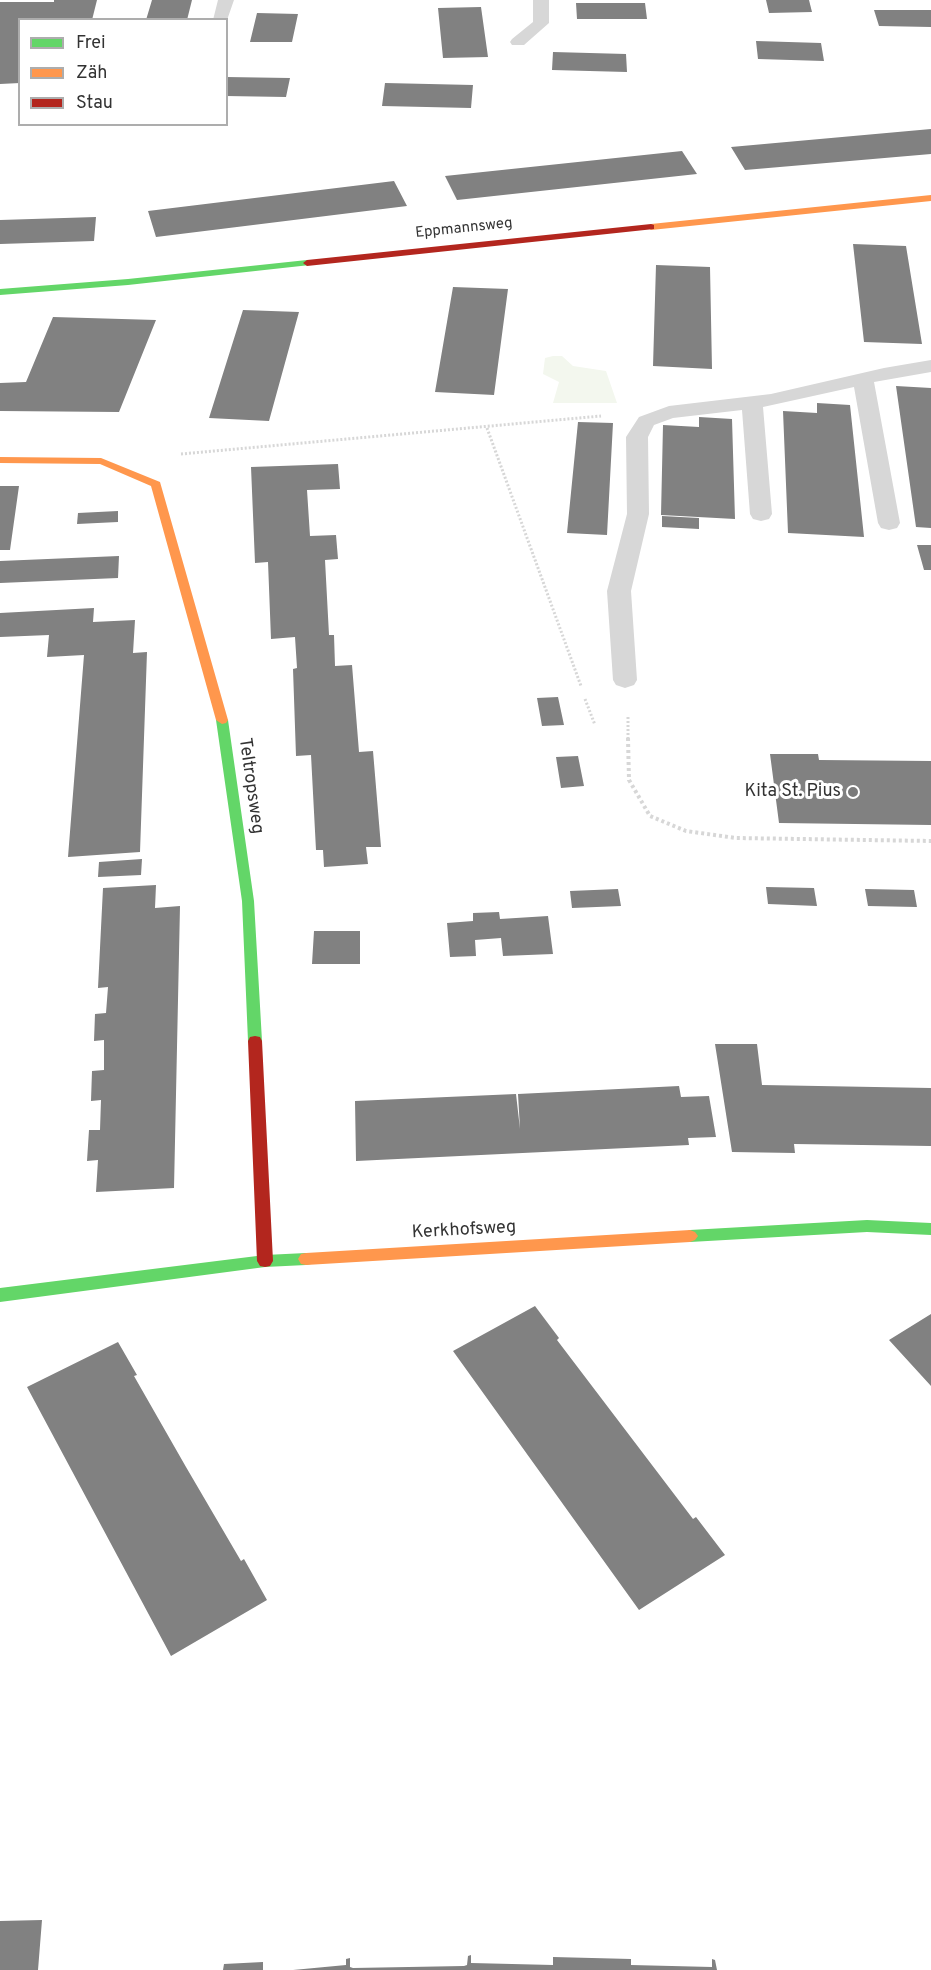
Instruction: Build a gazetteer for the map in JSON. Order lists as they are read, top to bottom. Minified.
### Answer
{"streets":{"street":["Eppmannsweg","Teltropsweg","Kerkhofsweg"]},"crossings":[["Teltropsweg","Kerkhofsweg"]],"places":["Kita St. Pius"],"legend":["Frei","Zäh","Stau"]}
